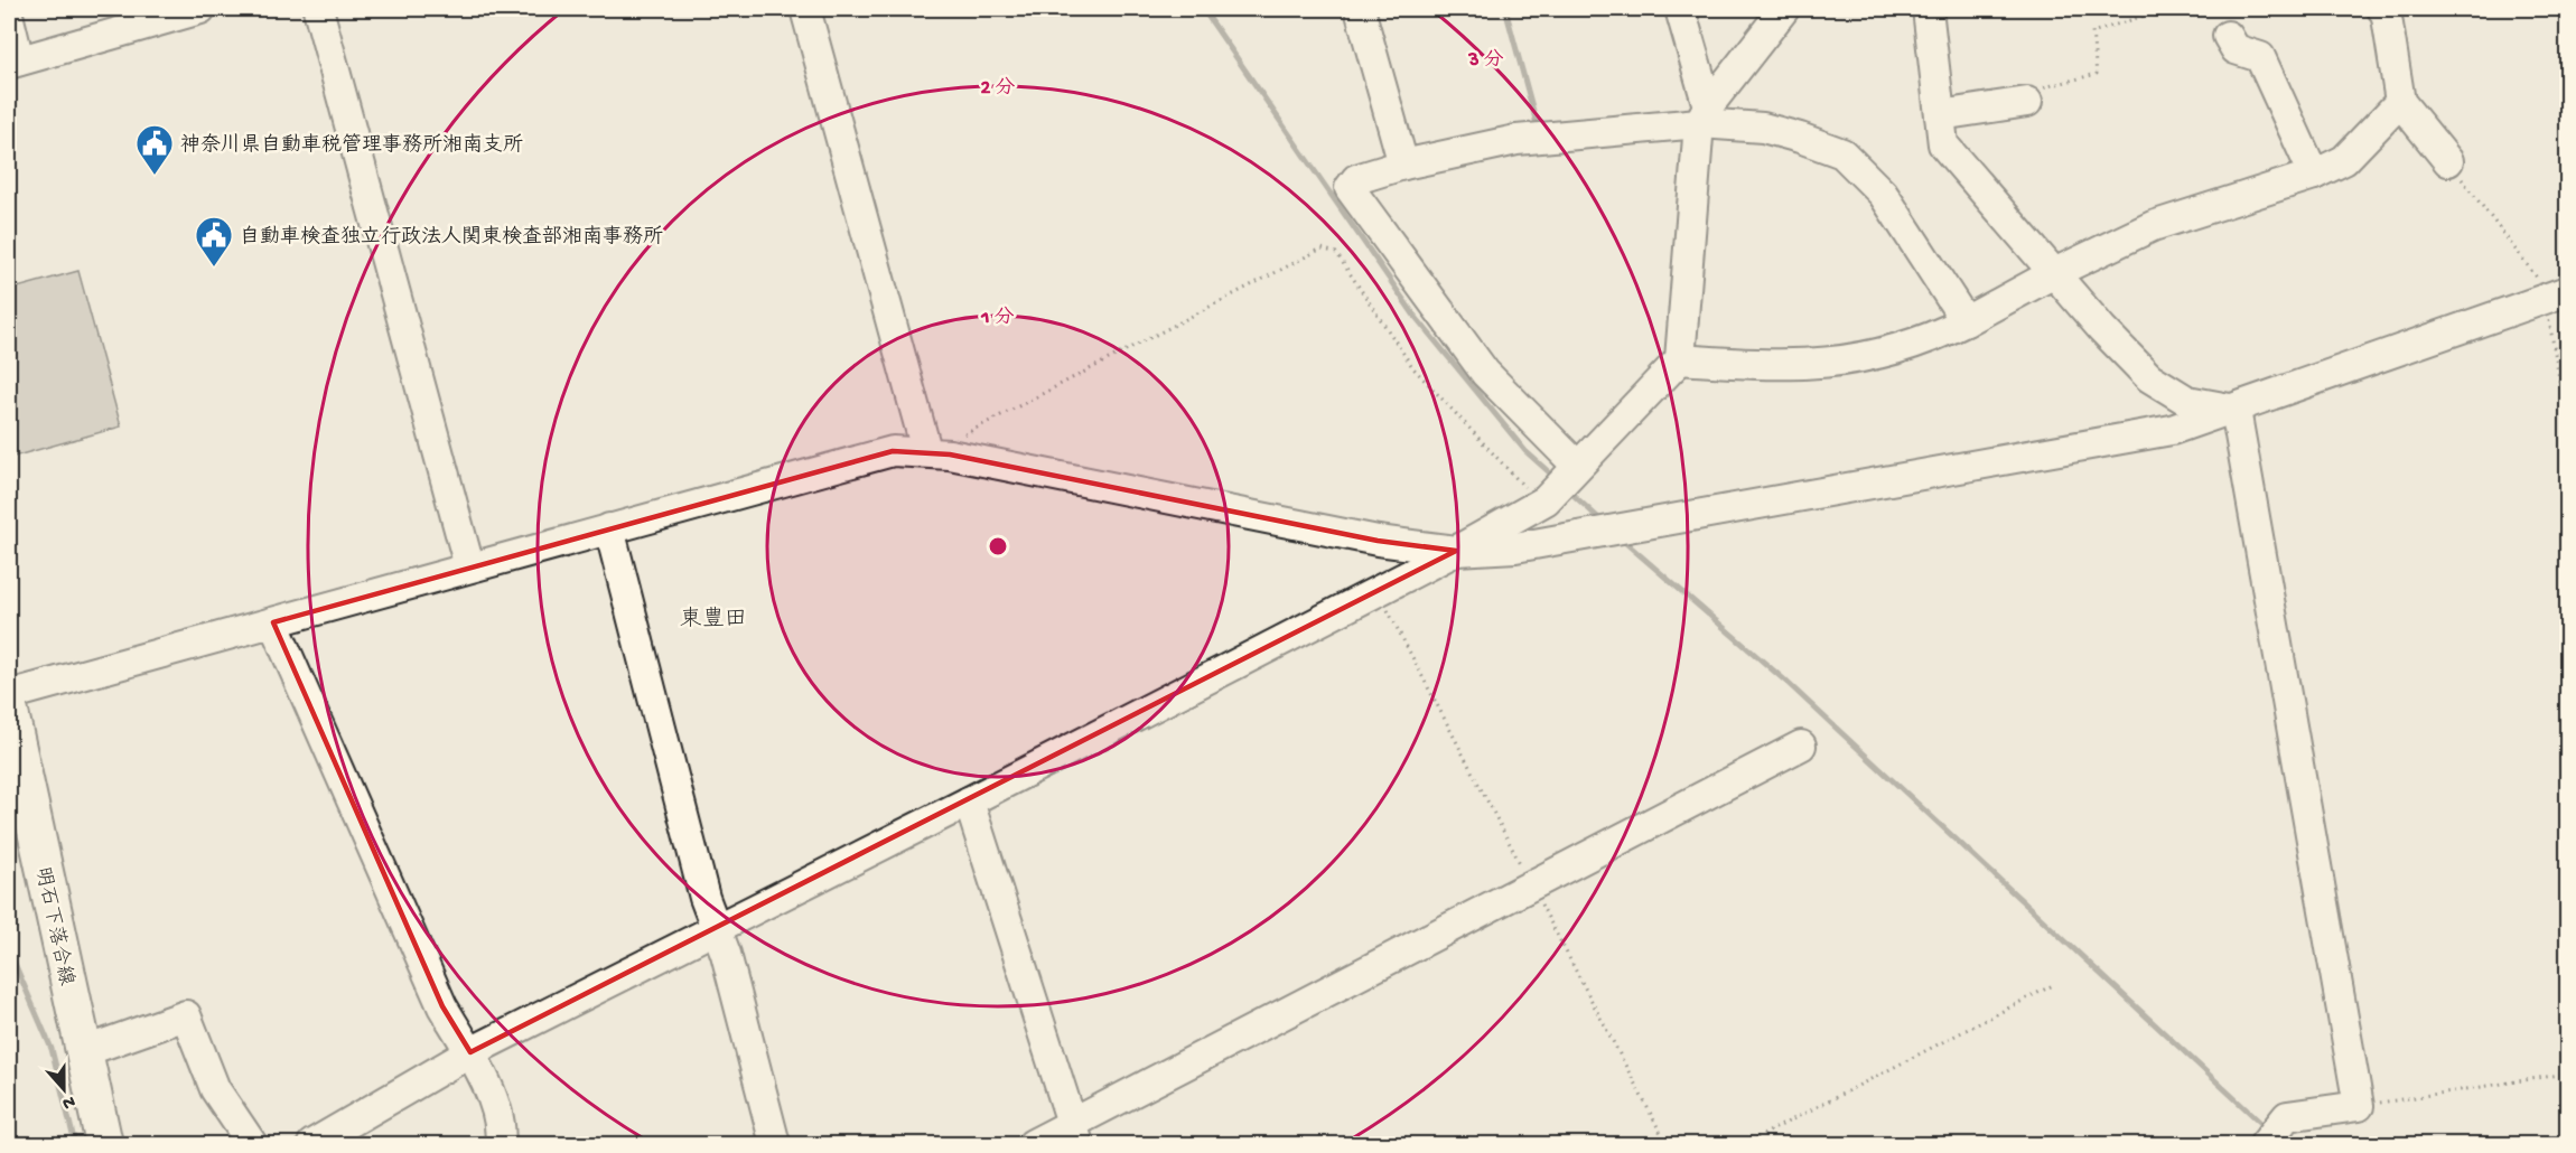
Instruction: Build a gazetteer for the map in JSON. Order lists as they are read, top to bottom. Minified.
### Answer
{"streets":{"main road":["明石下落合線"]},"districts":["東豊田"],"places":{"public building":["神奈川県自動車税管理事務所湘南支所","自動車検査独立行政法人関東検査部湘南事務所"]},"north":"bottom","rings":["3 分","2 分","1 分"]}
